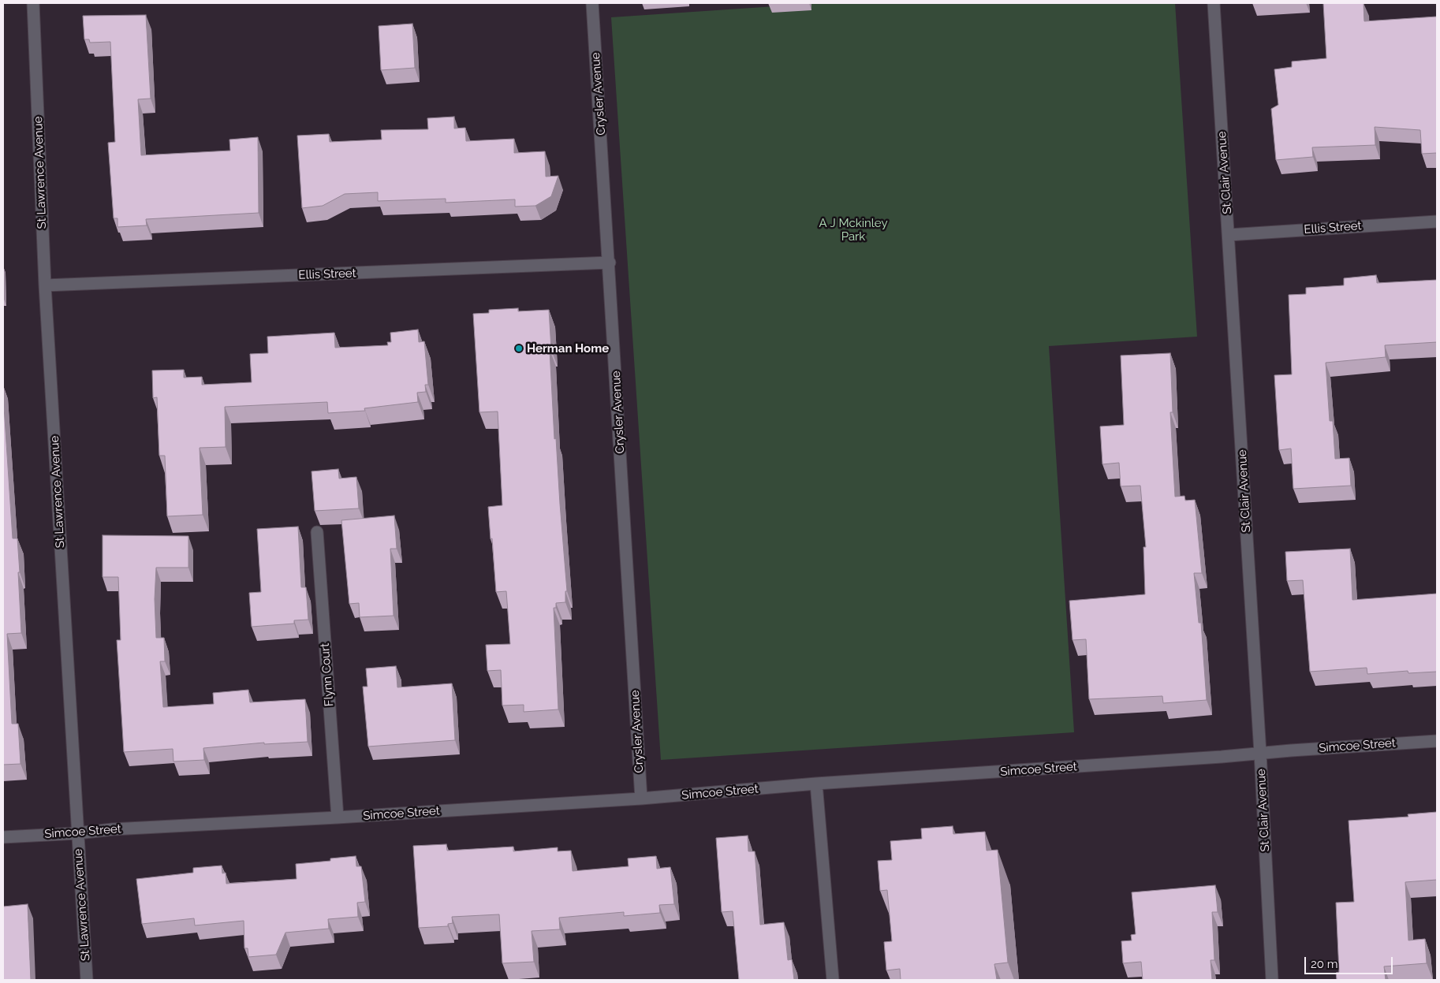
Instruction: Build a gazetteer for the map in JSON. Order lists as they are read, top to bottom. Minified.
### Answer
{"streets":{"street":["Crysler Avenue","St Lawrence Avenue","St Clair Avenue","Ellis Street","Flynn Court","Simcoe Street"]},"crossings":[["Crysler Avenue","Ellis Street"],["Crysler Avenue","Simcoe Street"],["St Lawrence Avenue","Ellis Street"],["St Lawrence Avenue","Simcoe Street"],["St Clair Avenue","Ellis Street"],["St Clair Avenue","Simcoe Street"],["Flynn Court","Simcoe Street"]],"parks":["A J Mckinley Park"],"places":["Herman Home"],"scale_bar":"20 m"}
